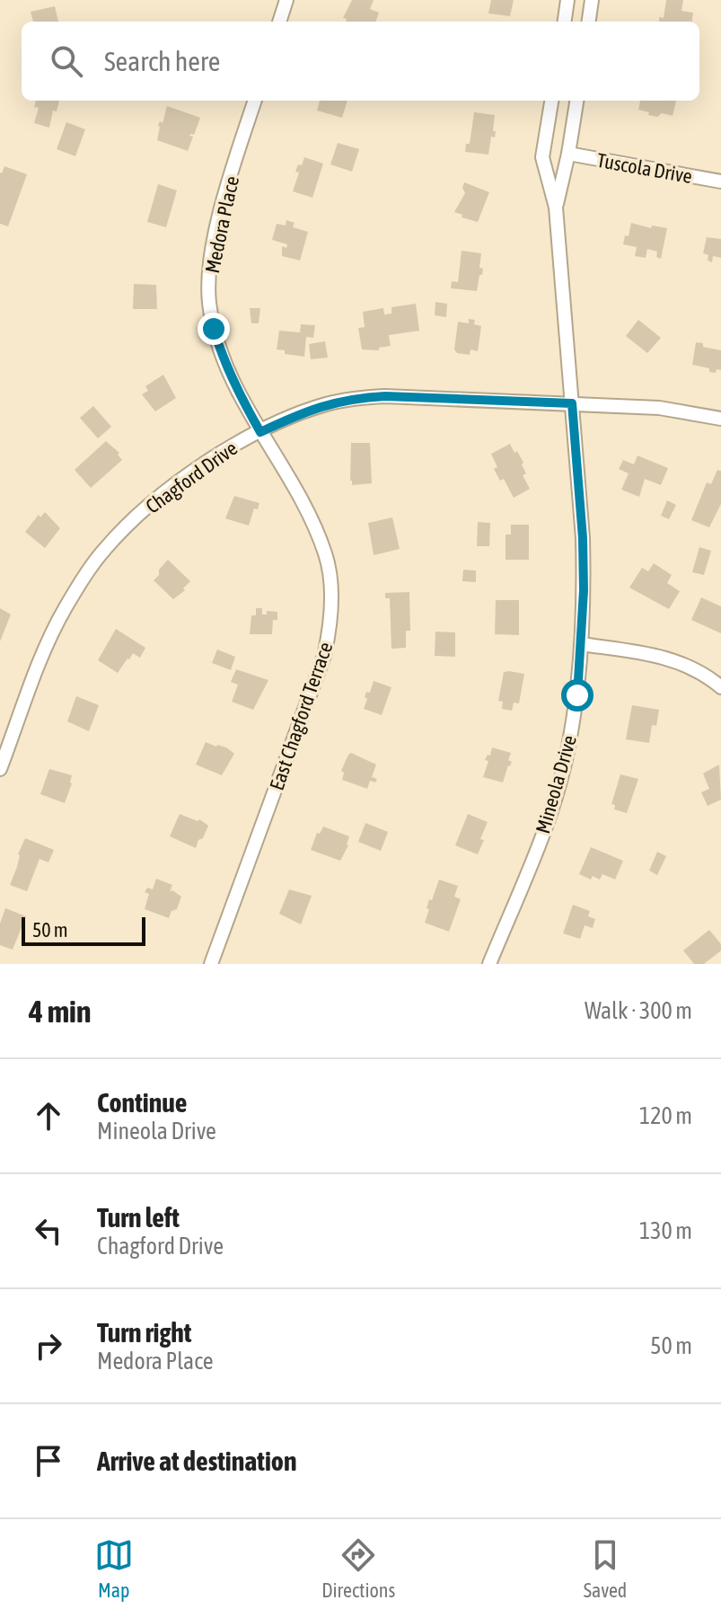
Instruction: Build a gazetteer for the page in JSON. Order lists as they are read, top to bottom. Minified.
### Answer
{"streets":{"street":["Tuscola Drive","Medora Place","Chagford Drive","East Chagford Terrace","Mineola Drive"]},"crossings":[["Tuscola Drive","Mineola Drive"],["Medora Place","Chagford Drive"],["Medora Place","East Chagford Terrace"],["Chagford Drive","East Chagford Terrace"],["Chagford Drive","Mineola Drive"]],"scale_bar":"50 m","page":{"search":"Search here","scale":"50 m","heading":["4 min","Walk · 300 m"],"list":[["Continue","Mineola Drive","120 m"],["Turn left","Chagford Drive","130 m"],["Turn right","Medora Place","50 m"],"Arrive at destination"],"nav":["Map","Directions","Saved"]}}
